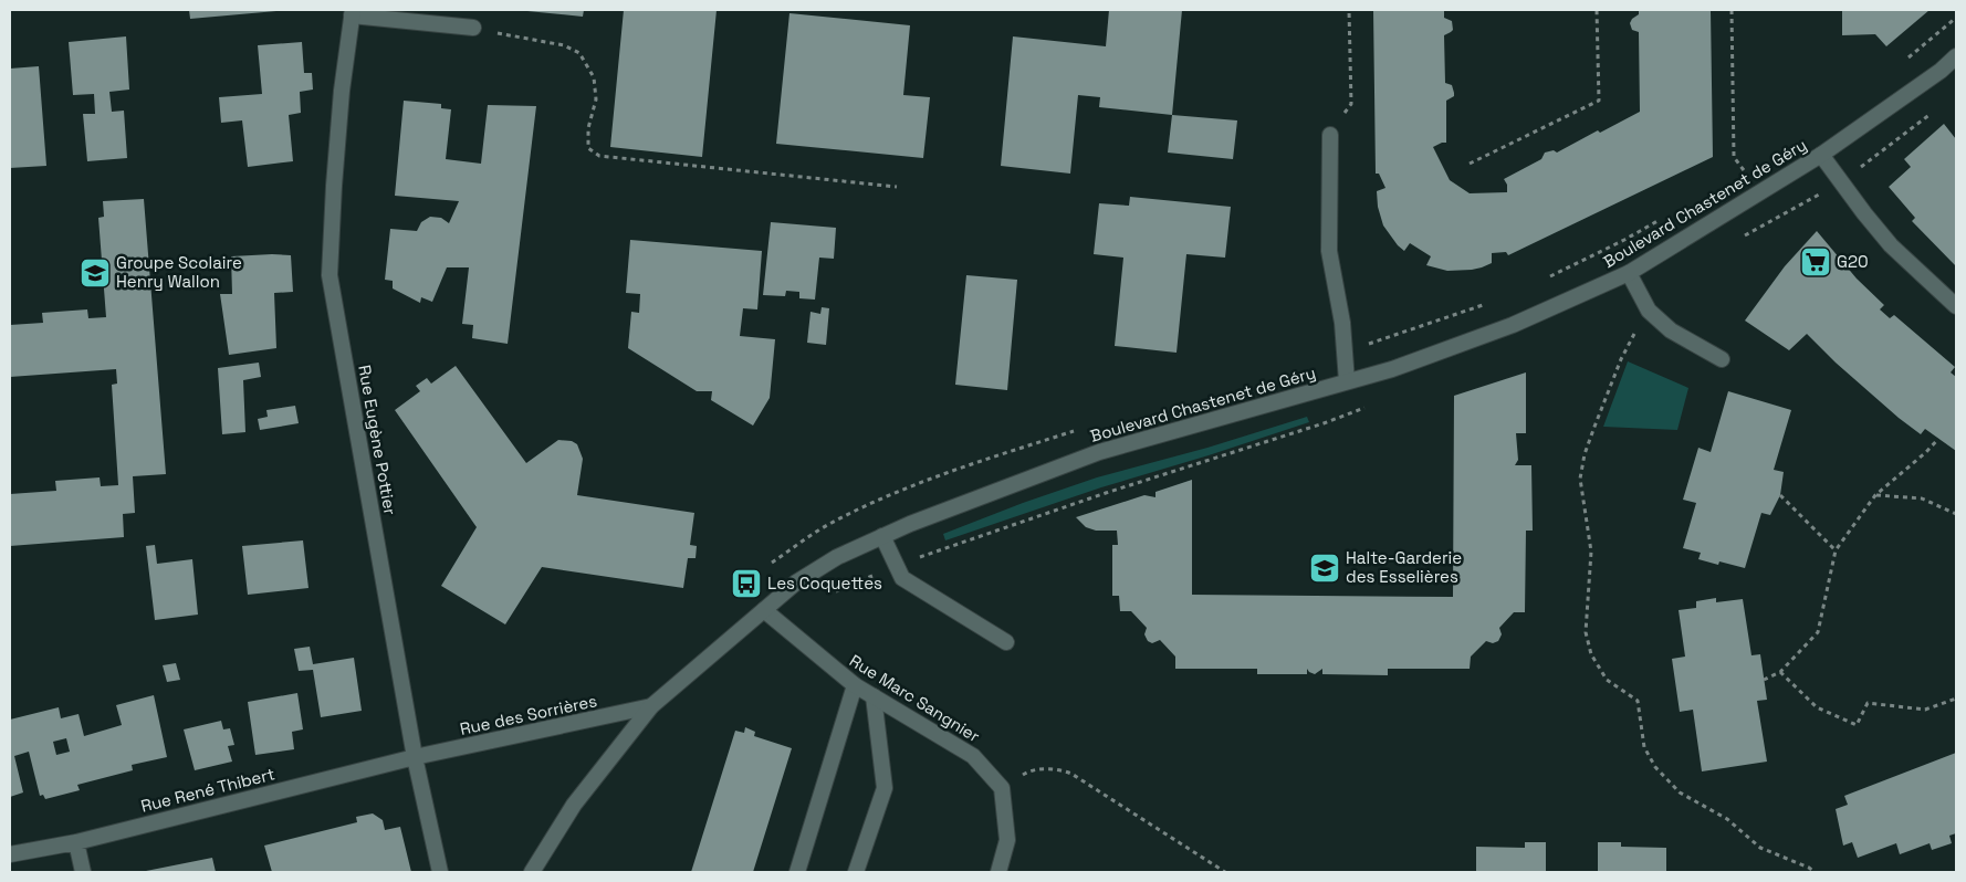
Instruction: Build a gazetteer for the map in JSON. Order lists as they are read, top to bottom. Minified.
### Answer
{"streets":{"street":["Boulevard Chastenet de Géry","Rue Eugène Pottier","Rue Marc Sangnier","Rue des Sorrières","Rue René Thibert"]},"crossings":[["Boulevard Chastenet de Géry","Rue Marc Sangnier"],["Boulevard Chastenet de Géry","Rue des Sorrières"],["Rue Eugène Pottier","Rue des Sorrières"],["Rue Eugène Pottier","Rue René Thibert"],["Rue des Sorrières","Rue René Thibert"]],"places":{"supermarket":["G20"],"school or university":["Groupe Scolaire Henry Wallon","Halte-Garderie des Esselières"],"bus stop":["Les Coquettes"]}}
